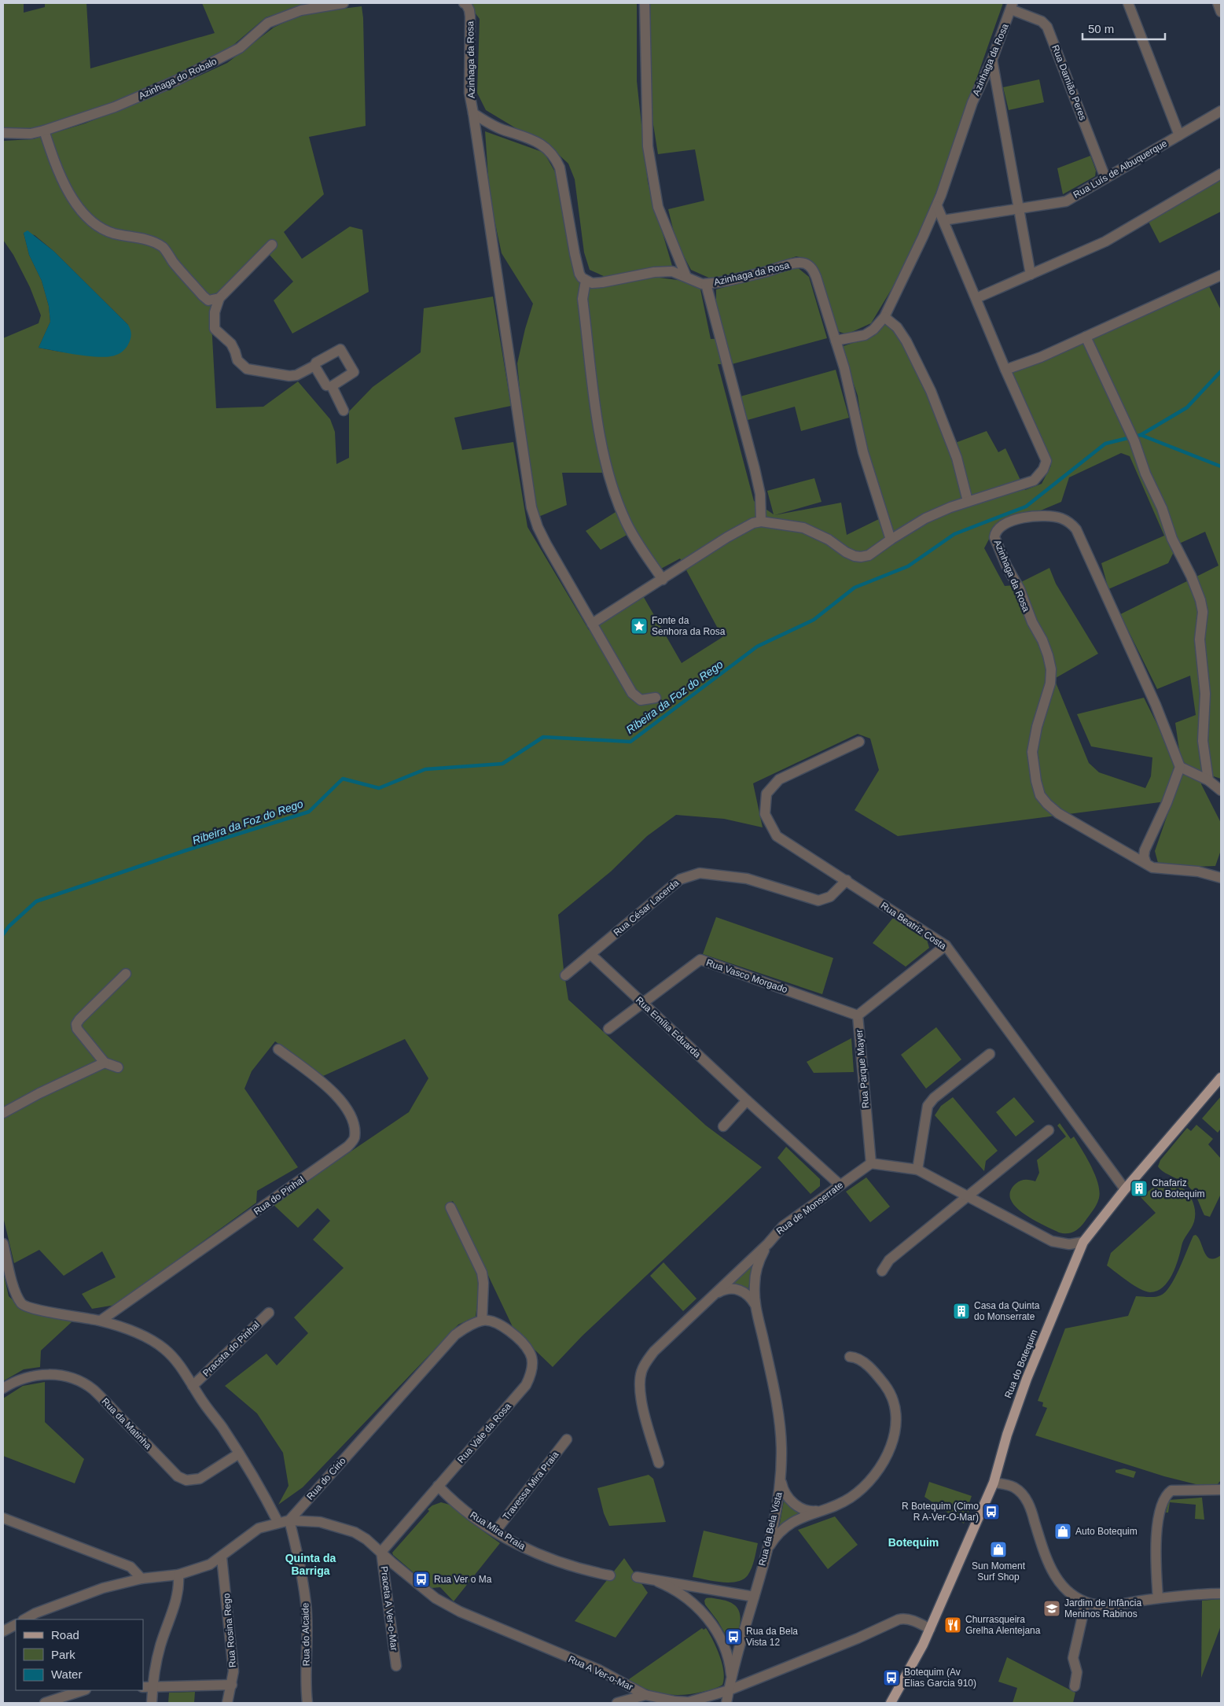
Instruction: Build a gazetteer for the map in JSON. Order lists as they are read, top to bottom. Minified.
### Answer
{"streets":{"main road":["Rua do Botequim"],"street":["Azinhaga da Rosa","Azinhaga do Robalo","Rua Damião Peres","Rua Luís de Albuquerque","Rua César Lacerda","Rua Beatriz Costa","Rua Vasco Morgado","Rua Emília Eduarda","Rua Parque Mayer","Rua do Pinhal","Rua de Monserrate","Praceta do Pinhal","Rua da Matinha","Rua Vale da Rosa","Rua do Círio","Travessa Mira Praia","Rua da Bela Vista","Rua Mira Praia","Praceta A Ver-o-Mar","Rua Rosina Rego","Rua do Alcaide","Rua A Ver-o-Mar"]},"crossings":[["Azinhaga da Rosa","Rua Damião Peres"],["Rua Damião Peres","Rua Luís de Albuquerque"],["Rua César Lacerda","Rua Beatriz Costa"],["Rua César Lacerda","Rua Emília Eduarda"],["Rua Beatriz Costa","Rua Parque Mayer"],["Rua Beatriz Costa","Rua do Botequim"],["Rua Vasco Morgado","Rua Emília Eduarda"],["Rua Vasco Morgado","Rua Parque Mayer"],["Rua Emília Eduarda","Rua de Monserrate"],["Rua Parque Mayer","Rua de Monserrate"],["Rua de Monserrate","Rua da Bela Vista"],["Rua do Botequim","Rua A Ver-o-Mar"],["Rua Vale da Rosa","Rua do Círio"],["Rua Vale da Rosa","Rua Mira Praia"],["Rua Vale da Rosa","Praceta A Ver-o-Mar"],["Rua Vale da Rosa","Rua A Ver-o-Mar"],["Rua do Círio","Rua do Alcaide"],["Rua do Círio","Rua A Ver-o-Mar"],["Travessa Mira Praia","Rua Mira Praia"],["Rua da Bela Vista","Rua A Ver-o-Mar"],["Praceta A Ver-o-Mar","Rua A Ver-o-Mar"],["Rua do Alcaide","Rua A Ver-o-Mar"]],"districts":["Botequim","Quinta da Barriga"],"water":["Ribeira da Foz do Rego"],"places":{"place":["Fonte da Senhora da Rosa"],"building":["Chafariz do Botequim","Casa da Quinta do Monserrate"],"bus stop":["R Botequim (Cimo R A-Ver-O-Mar)","Rua Ver o Ma","Rua da Bela Vista 12","Botequim (Av Elias Garcia 910)"],"shop":["Auto Botequim","Sun Moment Surf Shop"],"school or university":["Jardim de Infância Meninos Rabinos"],"restaurant":["Churrasqueira Grelha Alentejana"]},"legend":["Road","Park","Water"],"scale_bar":"50 m"}
